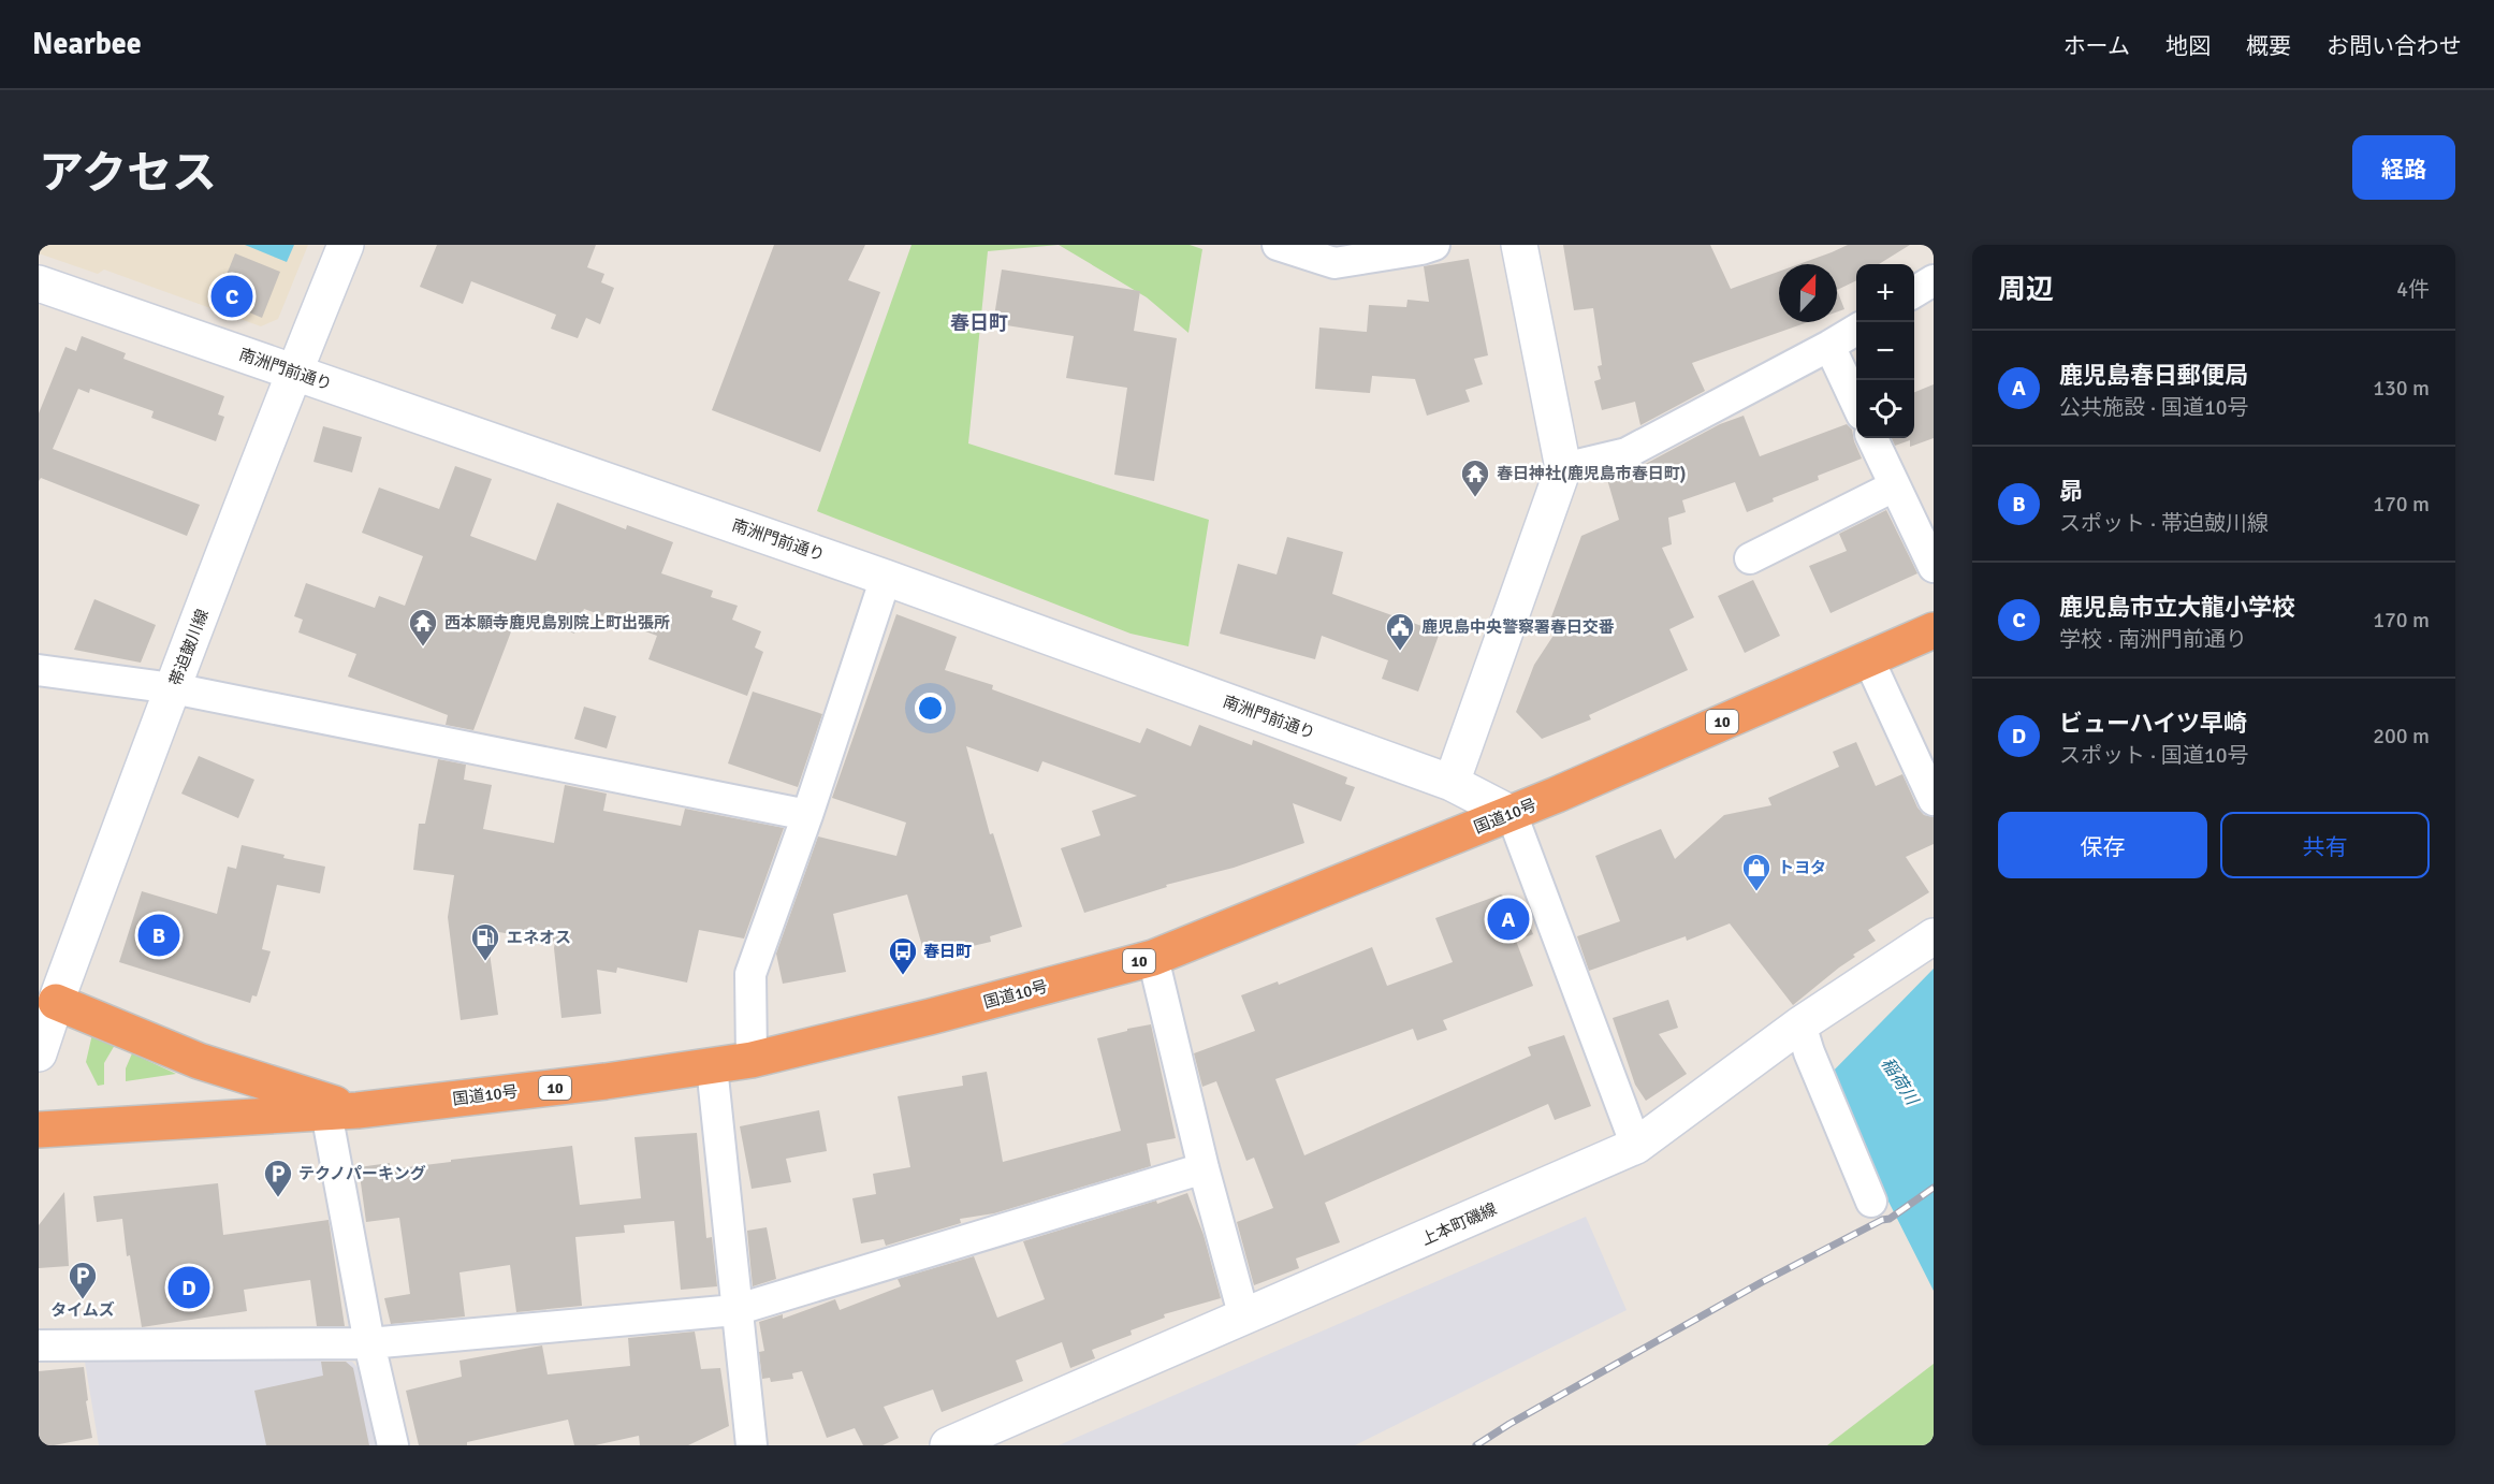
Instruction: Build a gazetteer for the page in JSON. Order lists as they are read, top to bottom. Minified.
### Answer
{"streets":{"highway":["10","国道10号"],"street":["南洲門前通り","帯迫皷川線","上本町磯線"]},"crossings":[["南洲門前通り","帯迫皷川線"],["南洲門前通り","国道10号"]],"districts":["春日町"],"water":["稲荷川"],"places":{"temple":["春日神社(鹿児島市春日町)","西本願寺鹿児島別院上町出張所"],"public building":["鹿児島中央警察署春日交番"],"shop":["トヨタ"],"fuel station":["エネオス"],"bus stop":["春日町"],"parking":["テクノパーキング","タイムズ"]},"north":"top","page":{"header":"Nearbee","nav":["ホーム","地図","概要","お問い合わせ"],"title":"アクセス","buttons":["経路",["保存","共有"]],"heading":["周辺","4件"],"map_buttons":["+","−"],"pins":["C","A","B","D"],"list":[{"mark":"A","name":"鹿児島春日郵便局","note":"公共施設 · 国道10号","value":"130 m"},{"mark":"B","name":"昴","note":"スポット · 帯迫皷川線","value":"170 m"},{"mark":"C","name":"鹿児島市立大龍小学校","note":"学校 · 南洲門前通り","value":"170 m"},{"mark":"D","name":"ビューハイツ早崎","note":"スポット · 国道10号","value":"200 m"}]}}
